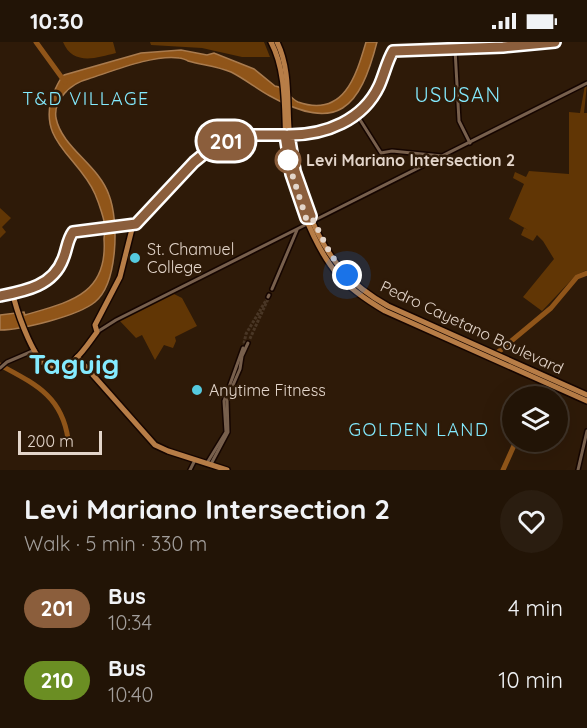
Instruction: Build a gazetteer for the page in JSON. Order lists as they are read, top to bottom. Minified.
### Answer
{"streets":{"main road":["Pedro Cayetano Boulevard"]},"districts":["USUSAN","T&D VILLAGE","Taguig","GOLDEN LAND"],"places":["Levi Mariano Intersection 2","St. Chamuel College","Anytime Fitness"],"lines":["bus line 201"],"scale_bar":"200 m","page":{"status":"10:30","on_map":"201","scale":"200 m","heading":["Levi Mariano Intersection 2","Walk · 5 min · 330 m"],"list":[{"mark":"201","name":"Bus","note":"10:34","value":"4 min"},{"mark":"210","name":"Bus","note":"10:40","value":"10 min"}]}}
